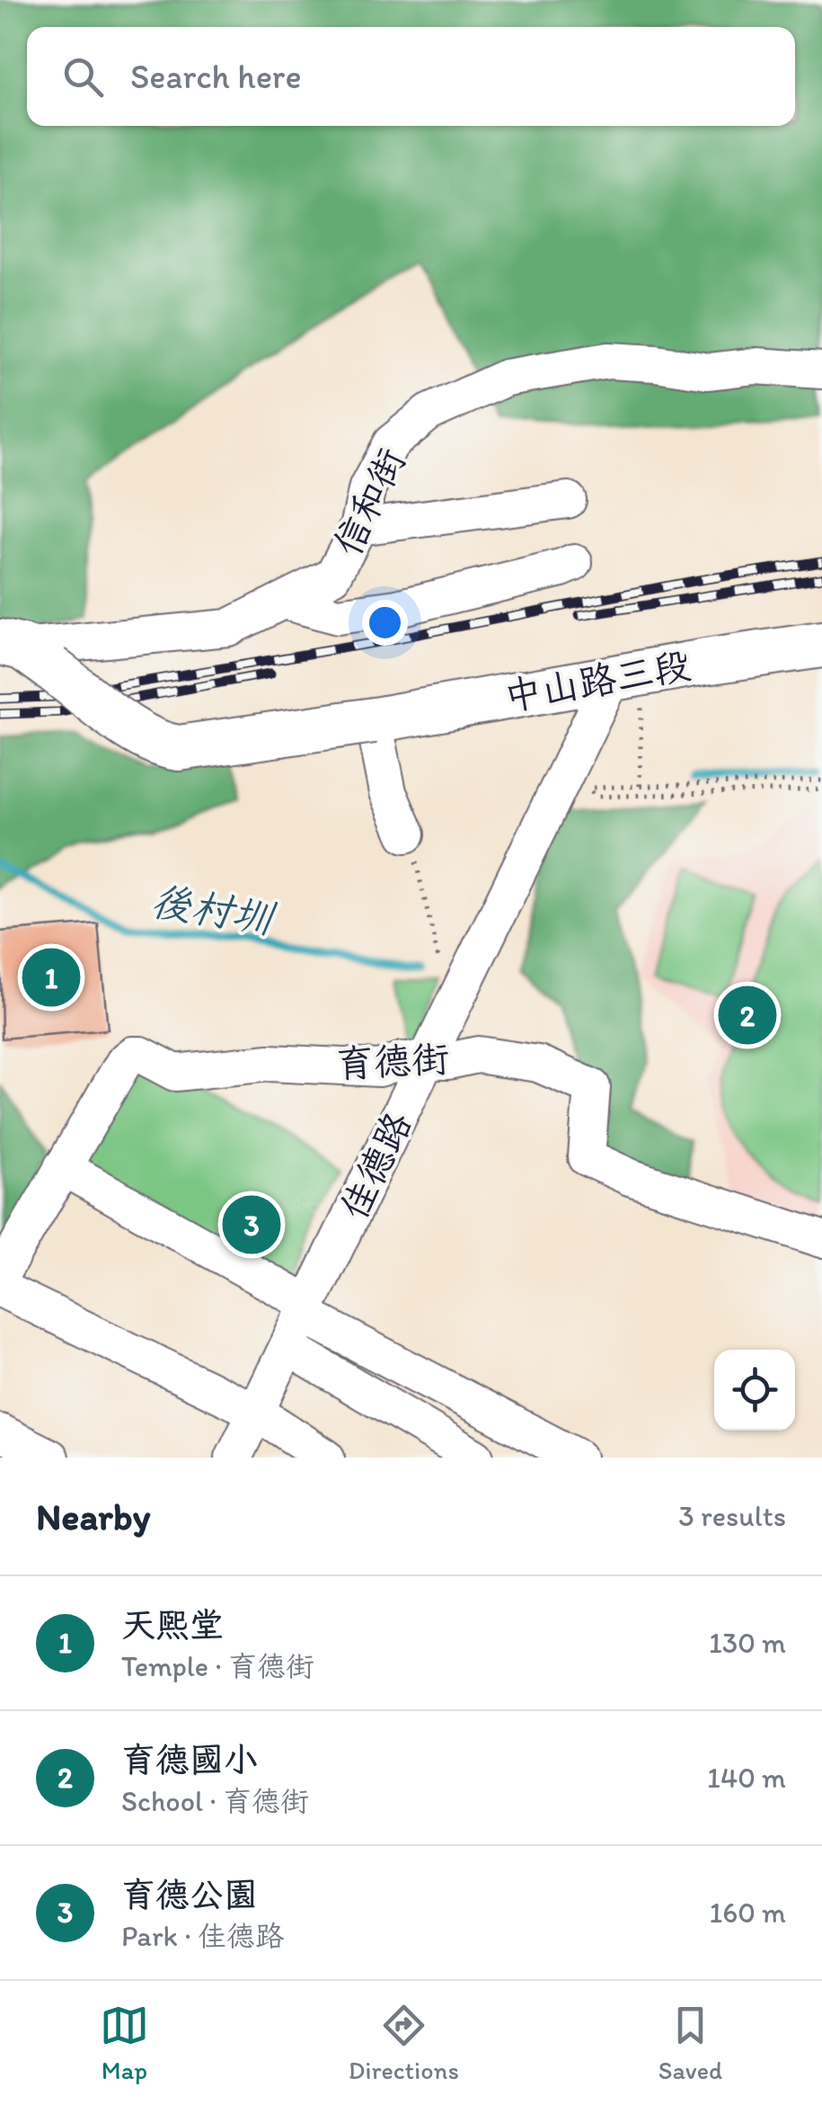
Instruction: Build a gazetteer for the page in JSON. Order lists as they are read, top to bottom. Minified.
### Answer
{"streets":{"main road":["中山路三段"],"street":["信和街","育德街","佳德路"]},"crossings":[["信和街","中山路三段"],["中山路三段","佳德路"],["育德街","佳德路"]],"water":["後村圳"],"page":{"search":"Search here","pins":["1","2","3"],"heading":["Nearby","3 results"],"list":[{"mark":"1","name":"天熙堂","note":"Temple · 育德街","value":"130 m"},{"mark":"2","name":"育德國小","note":"School · 育德街","value":"140 m"},{"mark":"3","name":"育德公園","note":"Park · 佳德路","value":"160 m"}],"nav":["Map","Directions","Saved"]}}
